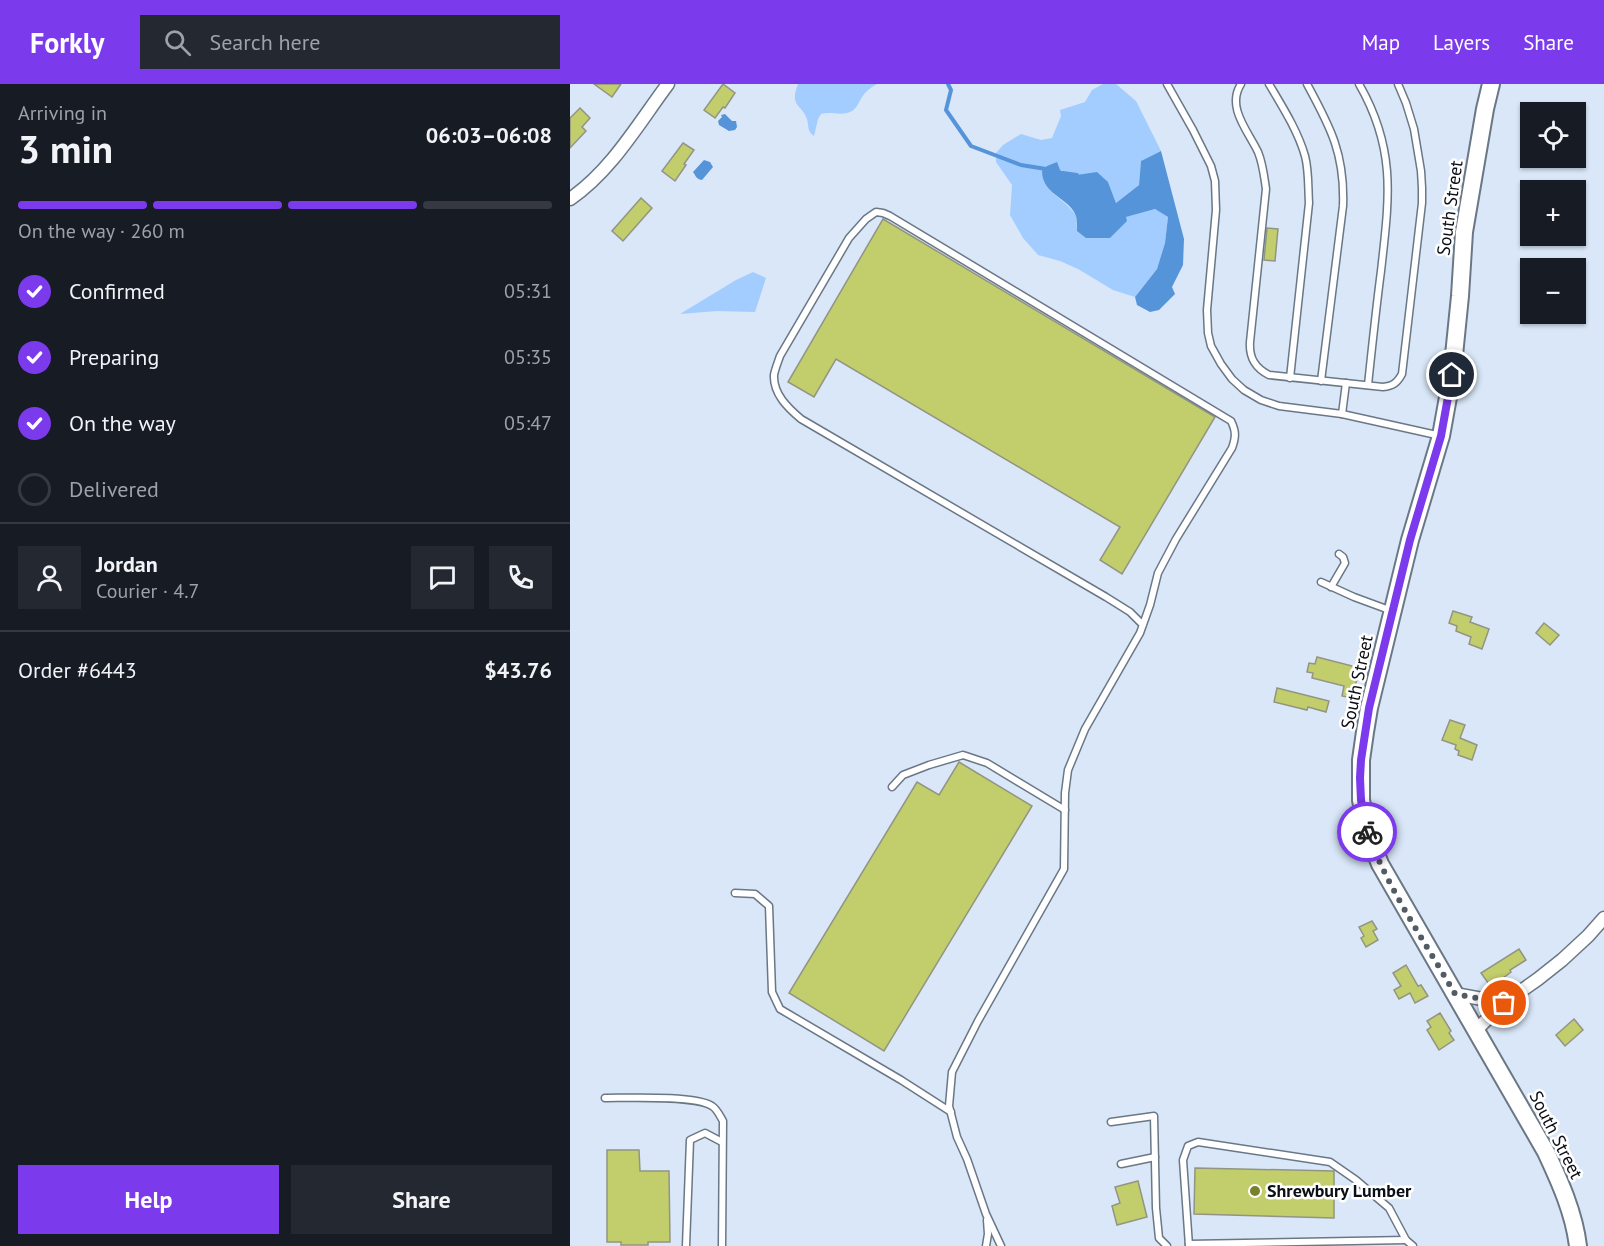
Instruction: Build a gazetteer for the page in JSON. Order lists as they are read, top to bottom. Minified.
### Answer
{"streets":{"street":["South Street"]},"places":["Shrewbury Lumber"],"page":{"header":"Forkly","search":"Search here","nav":["Map","Layers","Share"],"heading":["3 min","Arriving in","06:03–06:08"],"panel":["Jordan","Courier · 4.7","Order #6443","$43.76"],"map_buttons":["+","−"],"bar":"On the way · 260 m","list":[["Confirmed","05:31"],["Preparing","05:35"],["On the way","05:47"],"Delivered"],"buttons":["Help","Share"]}}
